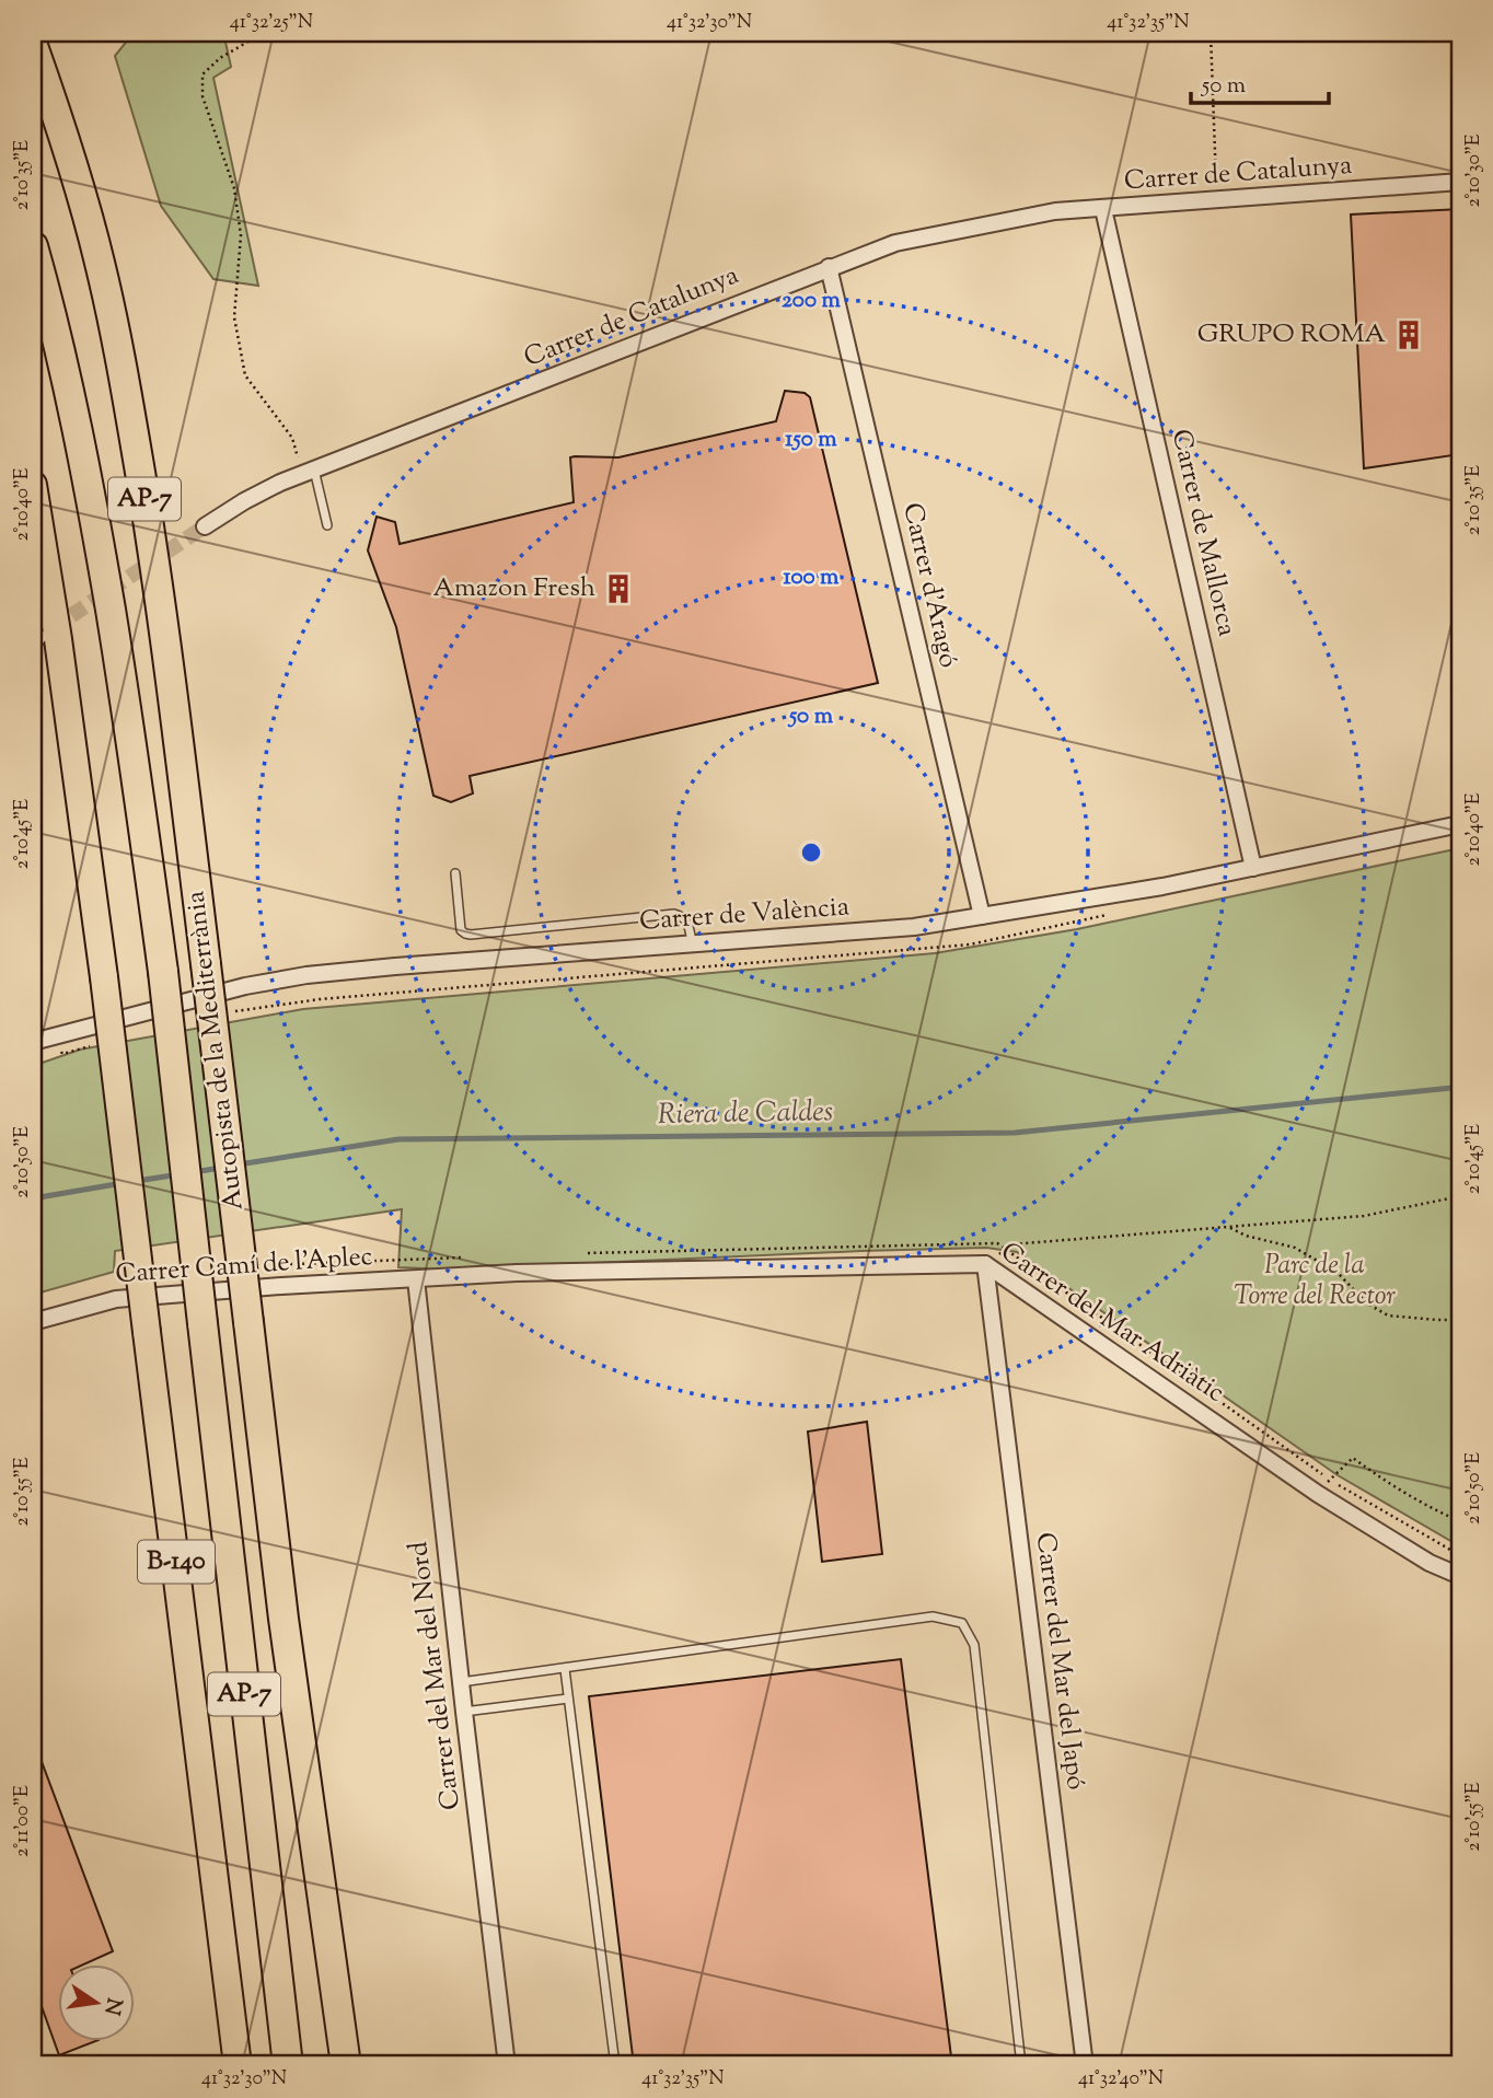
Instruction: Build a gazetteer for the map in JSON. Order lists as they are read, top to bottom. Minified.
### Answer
{"streets":{"highway":["AP-7","Autopista de la Mediterrània","B-140"],"street":["Carrer de Catalunya","Carrer de Mallorca","Carrer d'Aragó","Carrer de València","Carrer Camí de l'Aplec","Carrer del Mar Adriàtic","Carrer del Mar del Japó","Carrer del Mar del Nord"]},"crossings":[["Carrer de Catalunya","Carrer de Mallorca"],["Carrer de Catalunya","Carrer d'Aragó"],["Carrer de Mallorca","Carrer de València"],["Carrer d'Aragó","Carrer de València"],["Carrer Camí de l'Aplec","Carrer del Mar Adriàtic"],["Carrer Camí de l'Aplec","Carrer del Mar del Nord"],["Carrer del Mar Adriàtic","Carrer del Mar del Japó"],["Carrer del Mar Adriàtic","Carrer del Mar del Nord"]],"water":["Riera de Caldes"],"parks":["Parc de la Torre del Rector"],"places":{"building":["GRUPO ROMA","Amazon Fresh"]},"scale_bar":"50 m","north":"right","coordinates":["41°32'25\"N","41°32'30\"N","41°32'35\"N","2°10'30\"E","2°10'35\"E","2°10'40\"E","2°10'45\"E","2°10'50\"E","2°10'55\"E","2°11'00\"E","41°32'40\"N"],"rings":["200 m","150 m","100 m","50 m"]}
